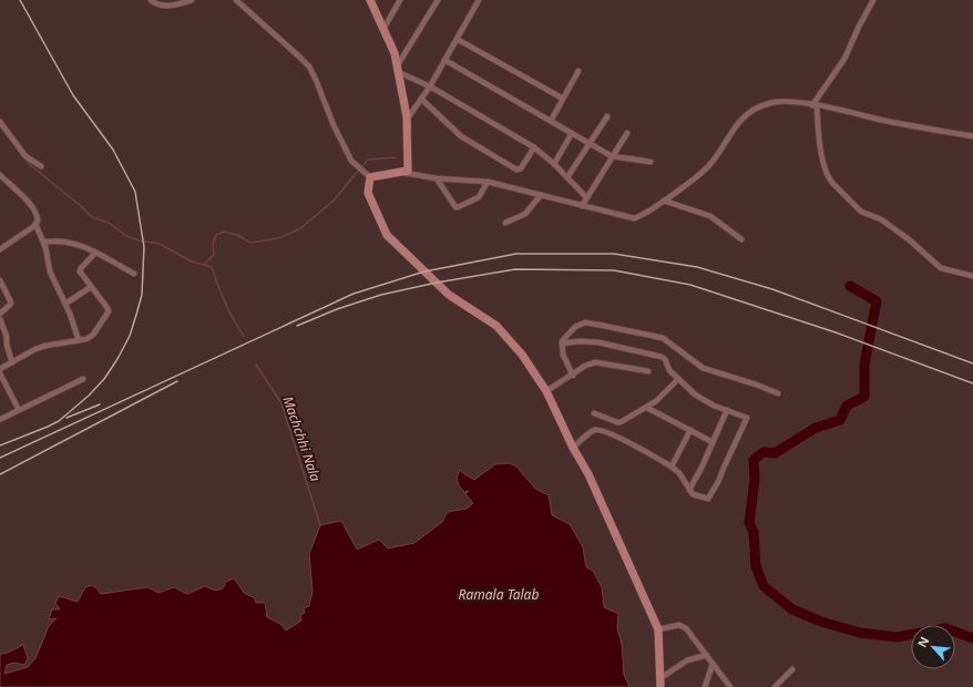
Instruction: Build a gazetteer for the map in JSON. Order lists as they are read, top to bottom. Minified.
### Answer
{"water":["Machchhi Nala","Ramala Talab"],"north":"top left"}
